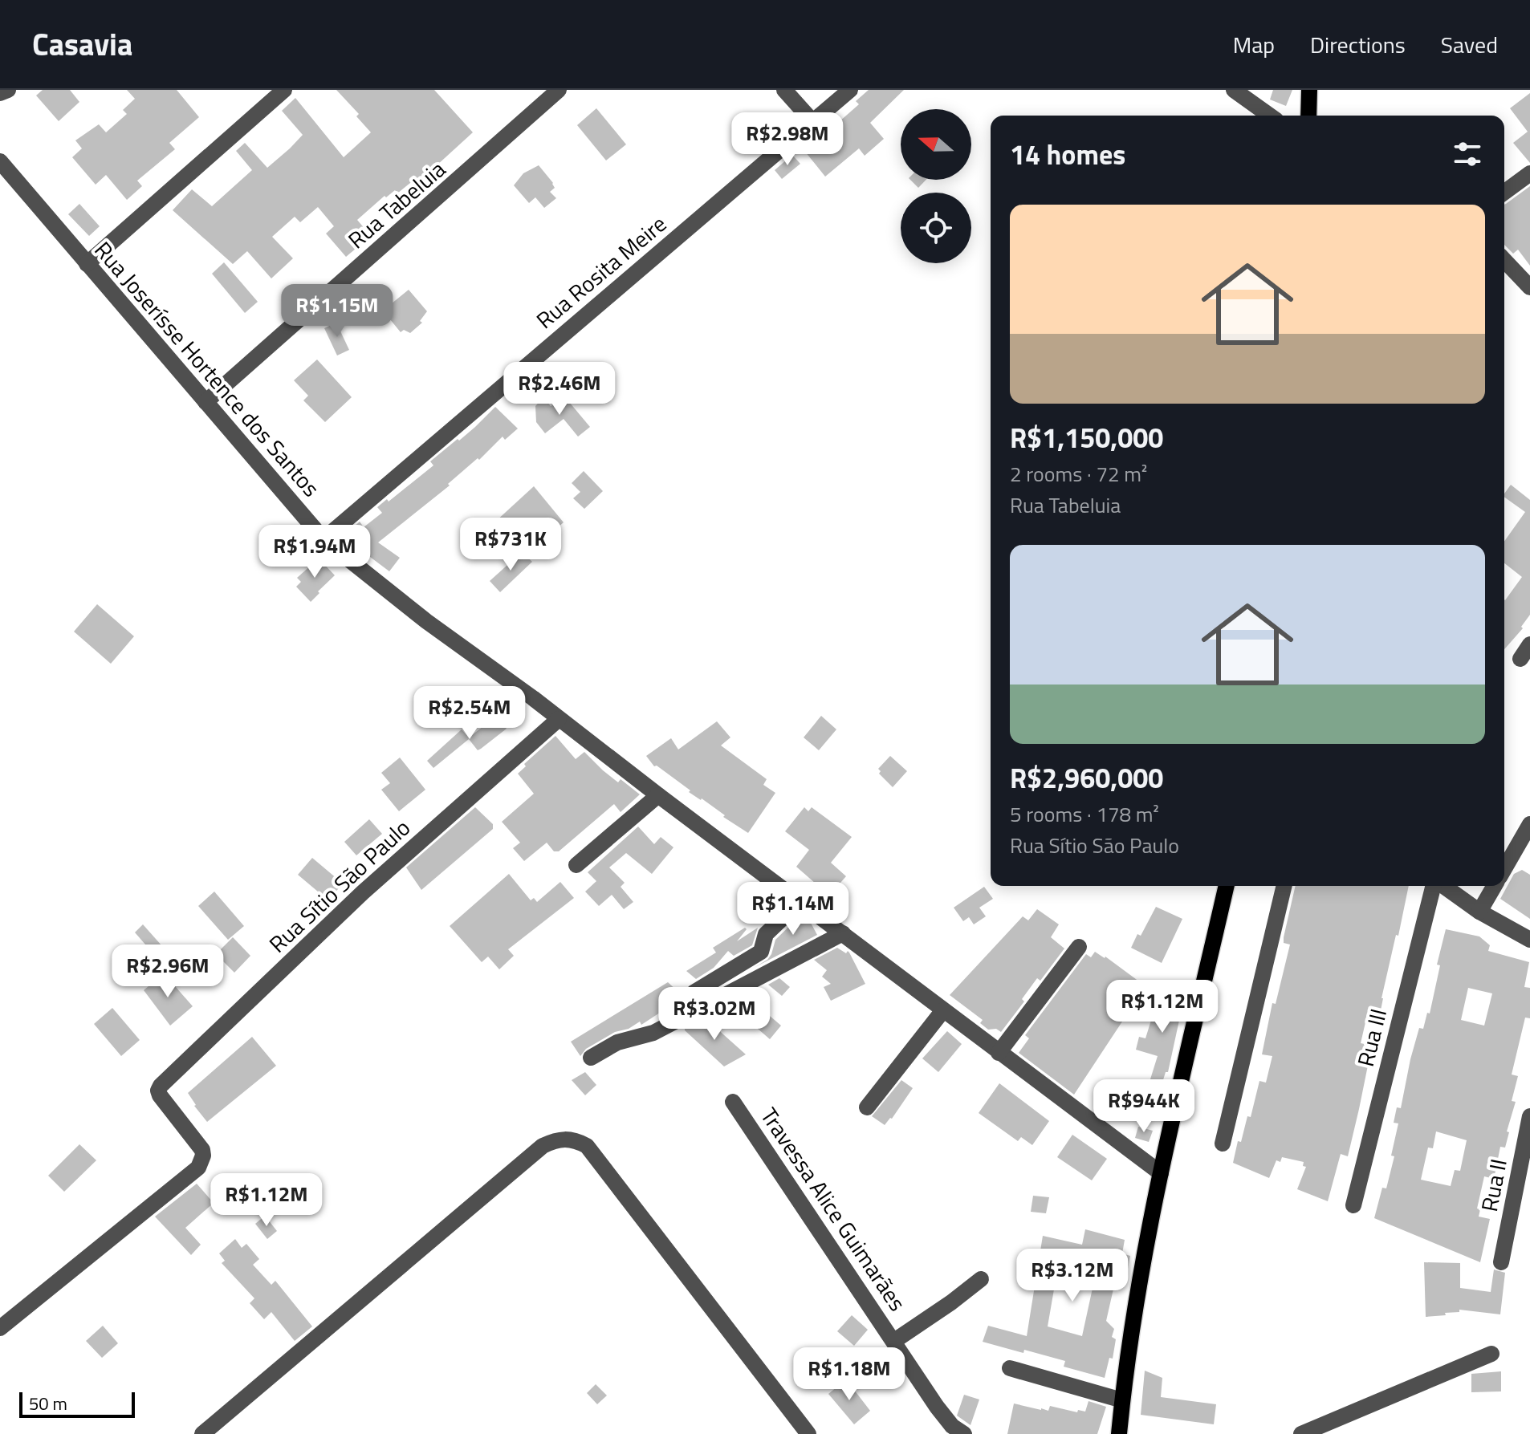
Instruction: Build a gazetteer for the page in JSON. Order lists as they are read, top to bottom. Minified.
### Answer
{"streets":{"street":["Rua Tabeluia","Rua Rosita Meire","Rua Joserísse Hortence dos Santos","Rua Sítio São Paulo","Rua III","Rua II","Travessa Alice Guimarães"]},"crossings":[["Rua Tabeluia","Rua Joserísse Hortence dos Santos"],["Rua Rosita Meire","Rua Joserísse Hortence dos Santos"],["Rua Joserísse Hortence dos Santos","Rua Sítio São Paulo"]],"scale_bar":"50 m","north":"left","page":{"header":"Casavia","nav":["Map","Directions","Saved"],"price":["R$2.98M","R$1.15M","R$2.46M","R$731K","R$1.94M","R$2.54M","R$1.14M","R$2.96M","R$1.12M","R$3.02M","R$944K","R$1.12M","R$3.12M","R$1.18M"],"heading":"14 homes","list":[{"name":"R$1,150,000","note":"2 rooms · 72 m² · Rua Tabeluia"},{"name":"R$2,960,000","note":"5 rooms · 178 m² · Rua Sítio São Paulo"}],"scale":"50 m"}}
